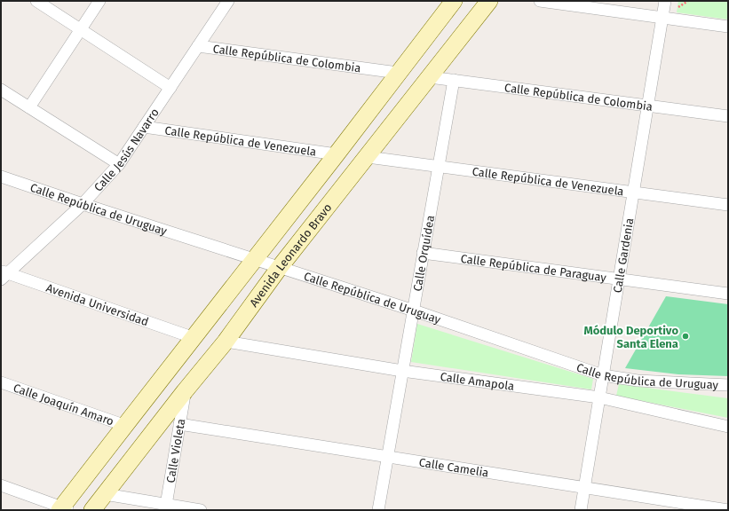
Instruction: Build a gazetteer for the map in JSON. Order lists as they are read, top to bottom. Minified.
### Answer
{"streets":{"street":["Calle República de Colombia","Calle República de Venezuela","Calle Jesús Navarro","Calle República de Uruguay","Calle Orquídea","Avenida Leonardo Bravo","Calle Gardenia","Calle República de Paraguay","Avenida Universidad","Calle Amapola","Calle Joaquín Amaro","Calle Violeta","Calle Camelia"]},"crossings":[["Calle República de Colombia","Calle Jesús Navarro"],["Calle República de Colombia","Calle Orquídea"],["Calle República de Colombia","Avenida Leonardo Bravo"],["Calle República de Colombia","Calle Gardenia"],["Calle República de Venezuela","Calle Jesús Navarro"],["Calle República de Venezuela","Calle Orquídea"],["Calle República de Venezuela","Avenida Leonardo Bravo"],["Calle República de Venezuela","Calle Gardenia"],["Calle Jesús Navarro","Calle República de Uruguay"],["Calle Jesús Navarro","Avenida Universidad"],["Calle República de Uruguay","Calle Orquídea"],["Calle República de Uruguay","Avenida Leonardo Bravo"],["Calle República de Uruguay","Calle Gardenia"],["Calle Orquídea","Calle República de Paraguay"],["Calle Orquídea","Calle Amapola"],["Calle Orquídea","Calle Camelia"],["Avenida Leonardo Bravo","Calle Amapola"],["Avenida Leonardo Bravo","Calle Violeta"],["Calle Gardenia","Calle República de Paraguay"],["Calle Gardenia","Calle Amapola"],["Calle Gardenia","Calle Camelia"],["Calle Violeta","Calle Camelia"]],"places":["Módulo Deportivo Santa Elena"]}
